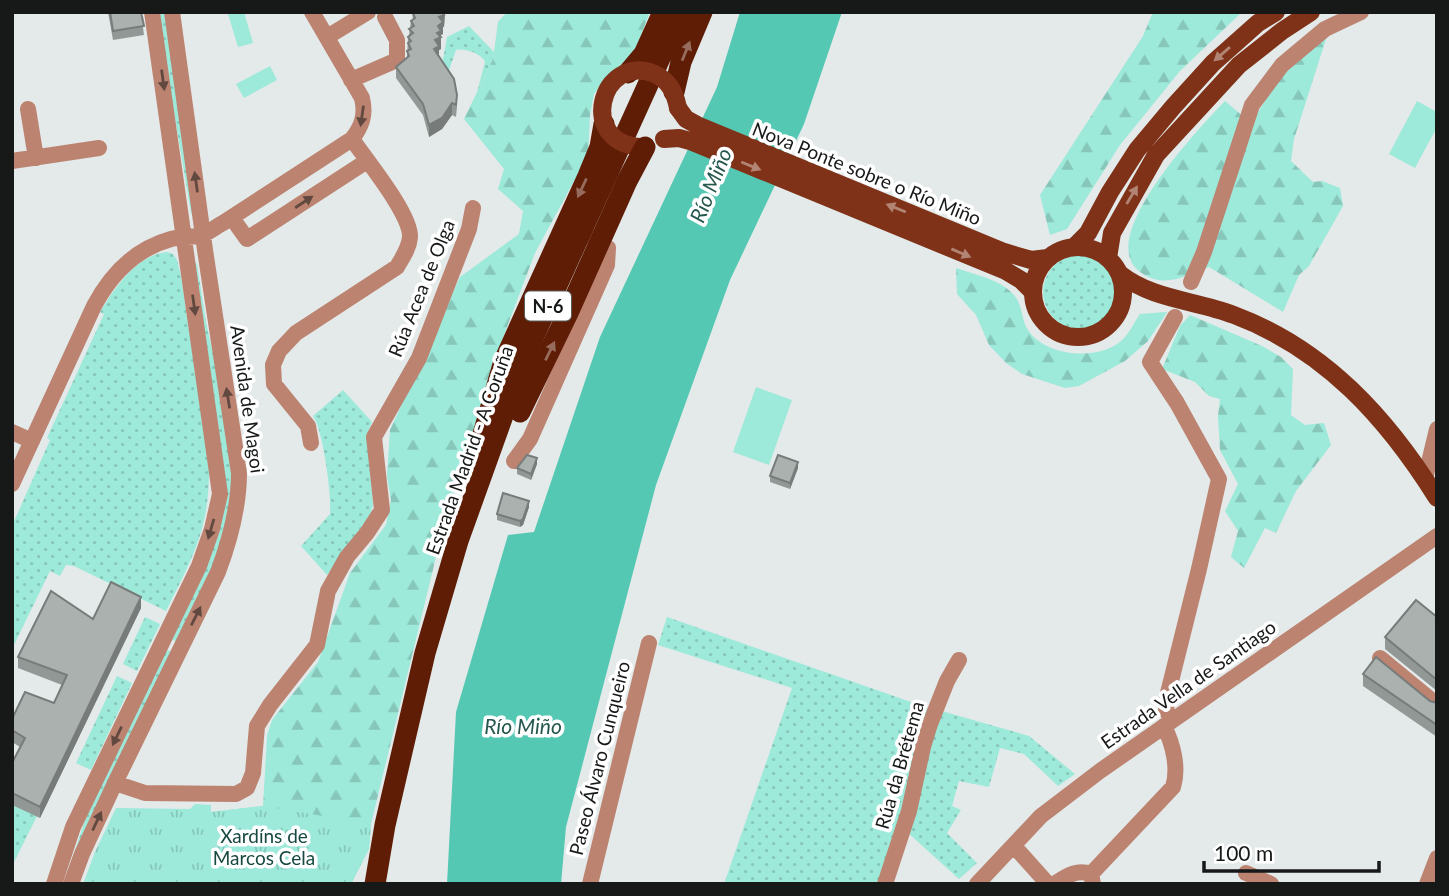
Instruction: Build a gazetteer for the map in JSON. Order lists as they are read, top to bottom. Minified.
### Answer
{"streets":{"highway":["N-6","Estrada Madrid - A Coruña"],"main road":["Nova Ponte sobre o Río Miño"],"street":["Rúa Acea de Olga","Avenida de Magoi","Estrada Vella de Santiago","Paseo Álvaro Cunqueiro","Rúa da Brétema"]},"crossings":[["Rúa Acea de Olga","Avenida de Magoi"]],"water":["Río Miño"],"parks":["Xardíns de Marcos Cela"],"scale_bar":"100 m"}
